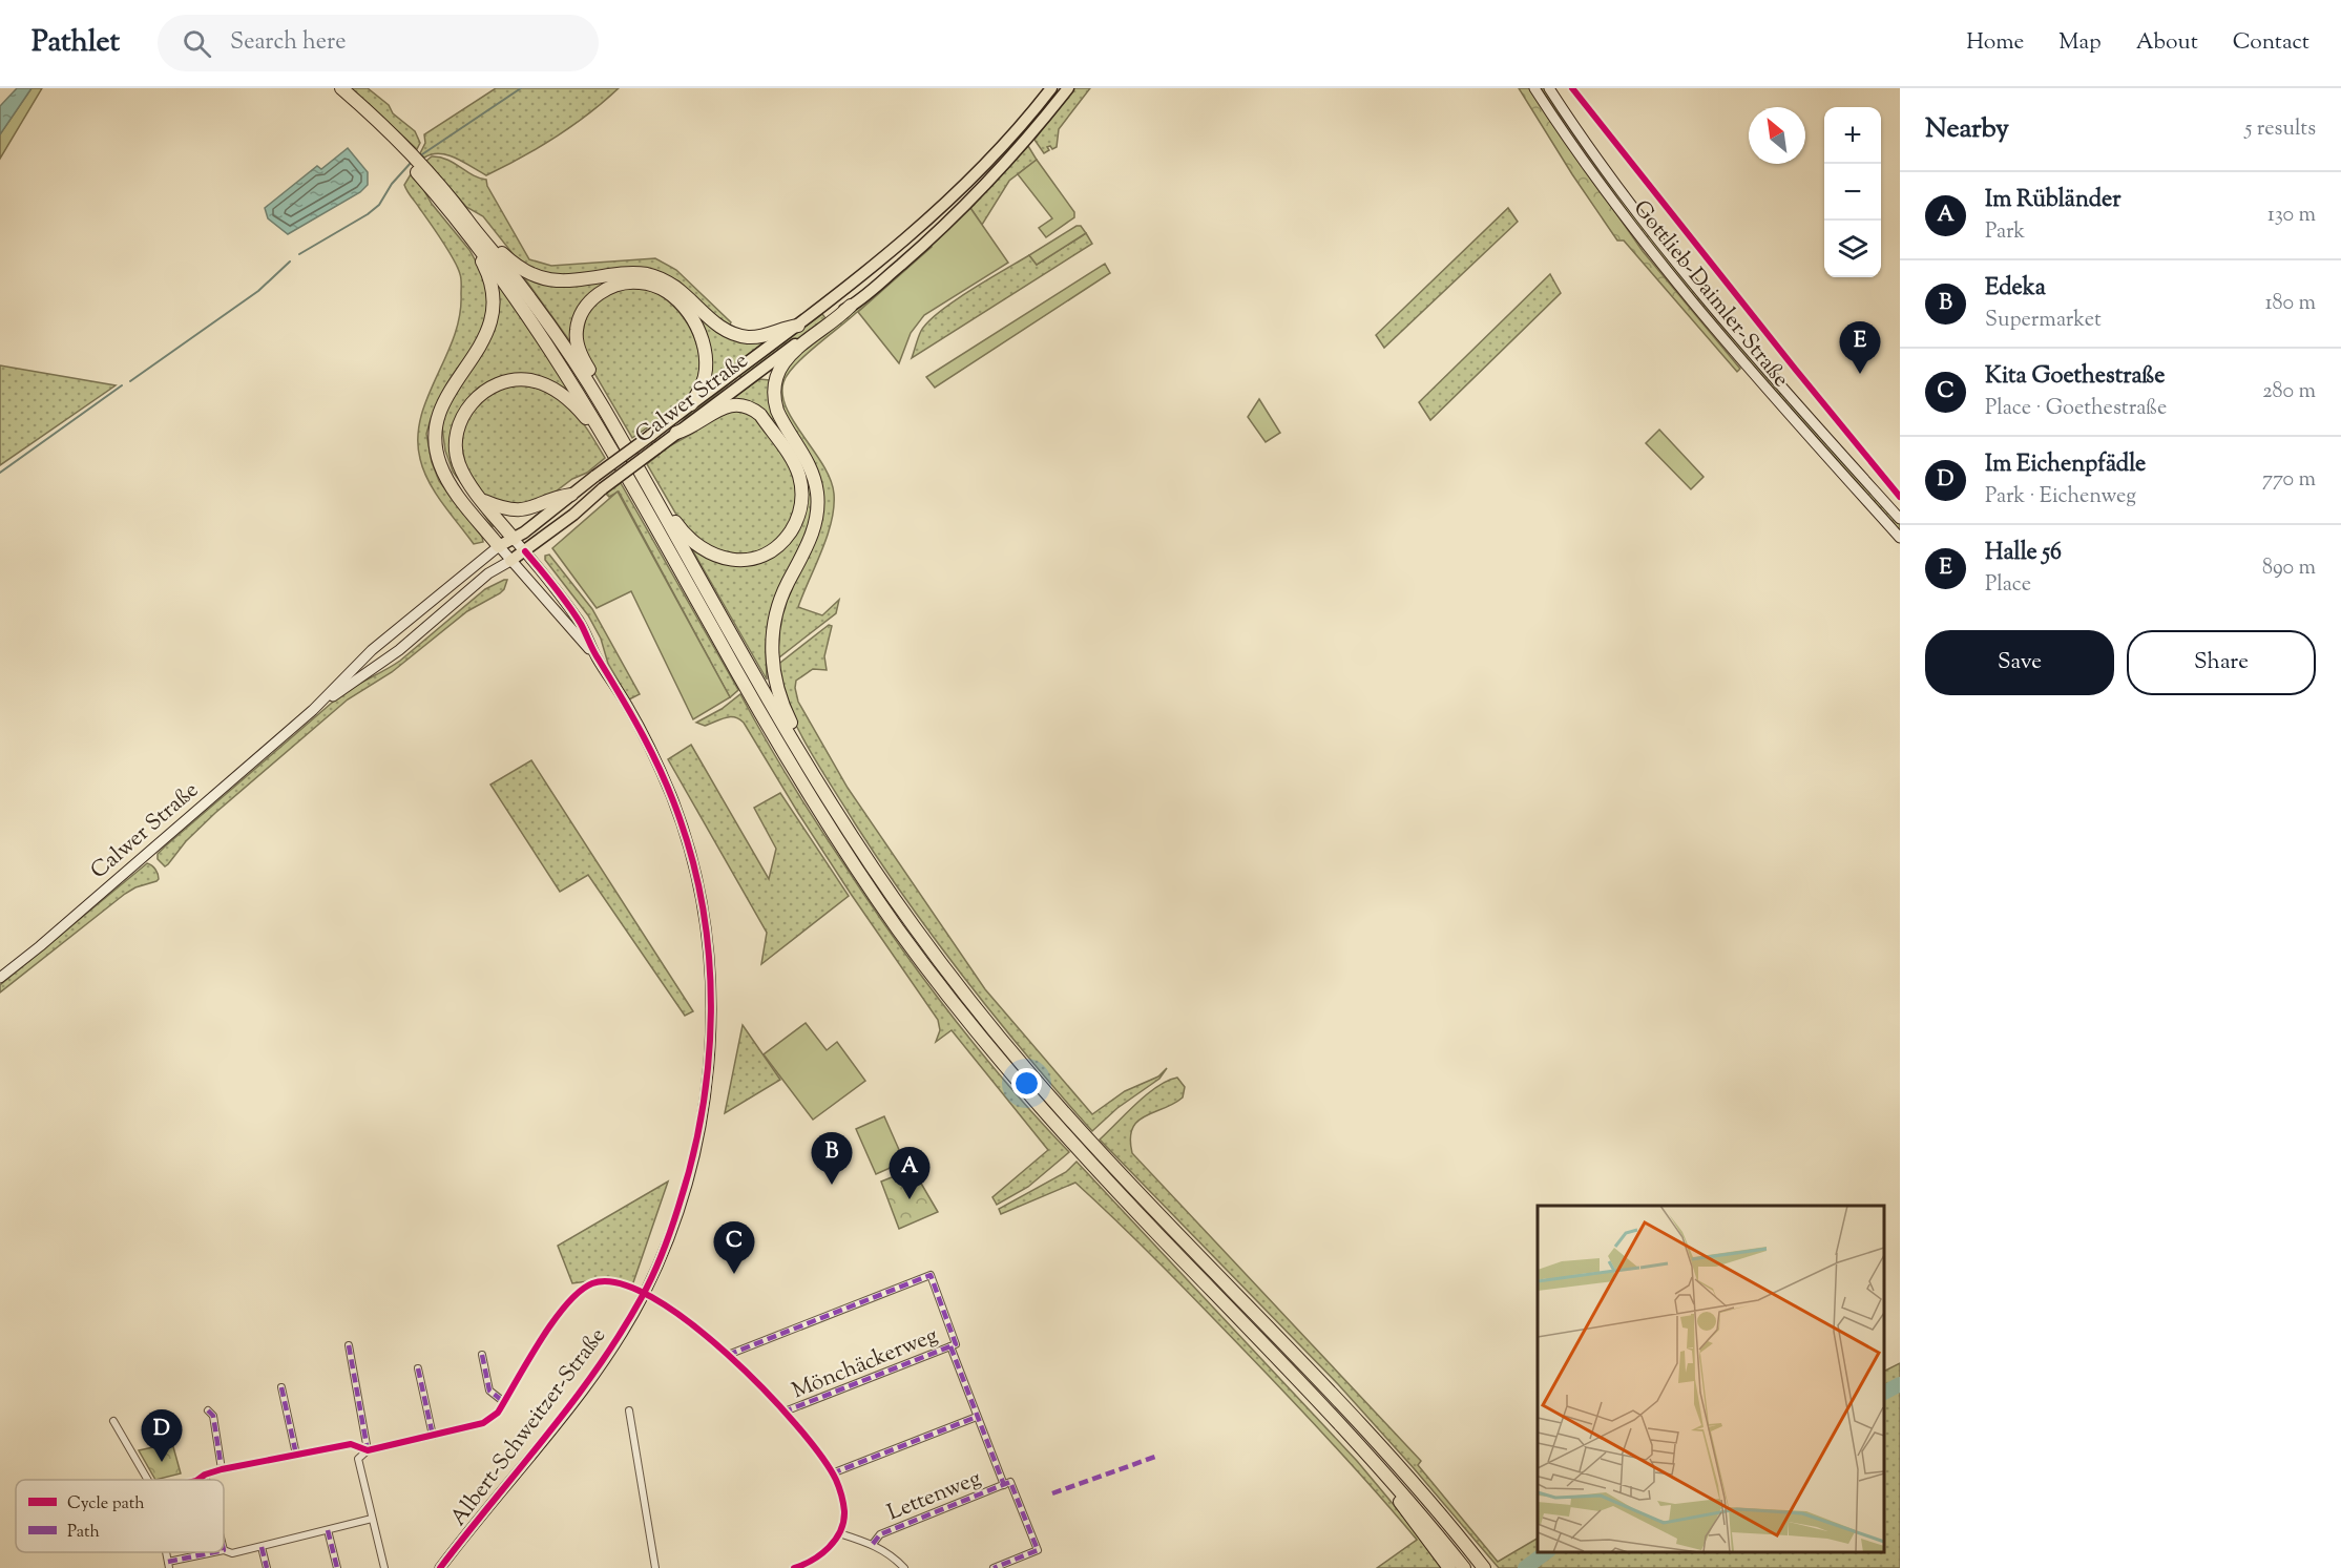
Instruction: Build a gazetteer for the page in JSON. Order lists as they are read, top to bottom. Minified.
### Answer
{"streets":{"main road":["Gottlieb-Daimler-Straße","Calwer Straße","Albert-Schweitzer-Straße"],"street":["Mönchäckerweg","Lettenweg"]},"legend":["Cycle path","Path"],"north":"top left","page":{"header":"Pathlet","search":"Search here","nav":["Home","Map","About","Contact"],"heading":["Nearby","5 results"],"map_buttons":["+","−"],"list":[{"mark":"A","name":"Im Rübländer","note":"Park","value":"130 m"},{"mark":"B","name":"Edeka","note":"Supermarket","value":"180 m"},{"mark":"C","name":"Kita Goethestraße","note":"Place · Goethestraße","value":"280 m"},{"mark":"D","name":"Im Eichenpfädle","note":"Park · Eichenweg","value":"770 m"},{"mark":"E","name":"Halle 56","note":"Place","value":"890 m"}],"pins":["E","B","A","C","D"],"buttons":["Save","Share"]}}
